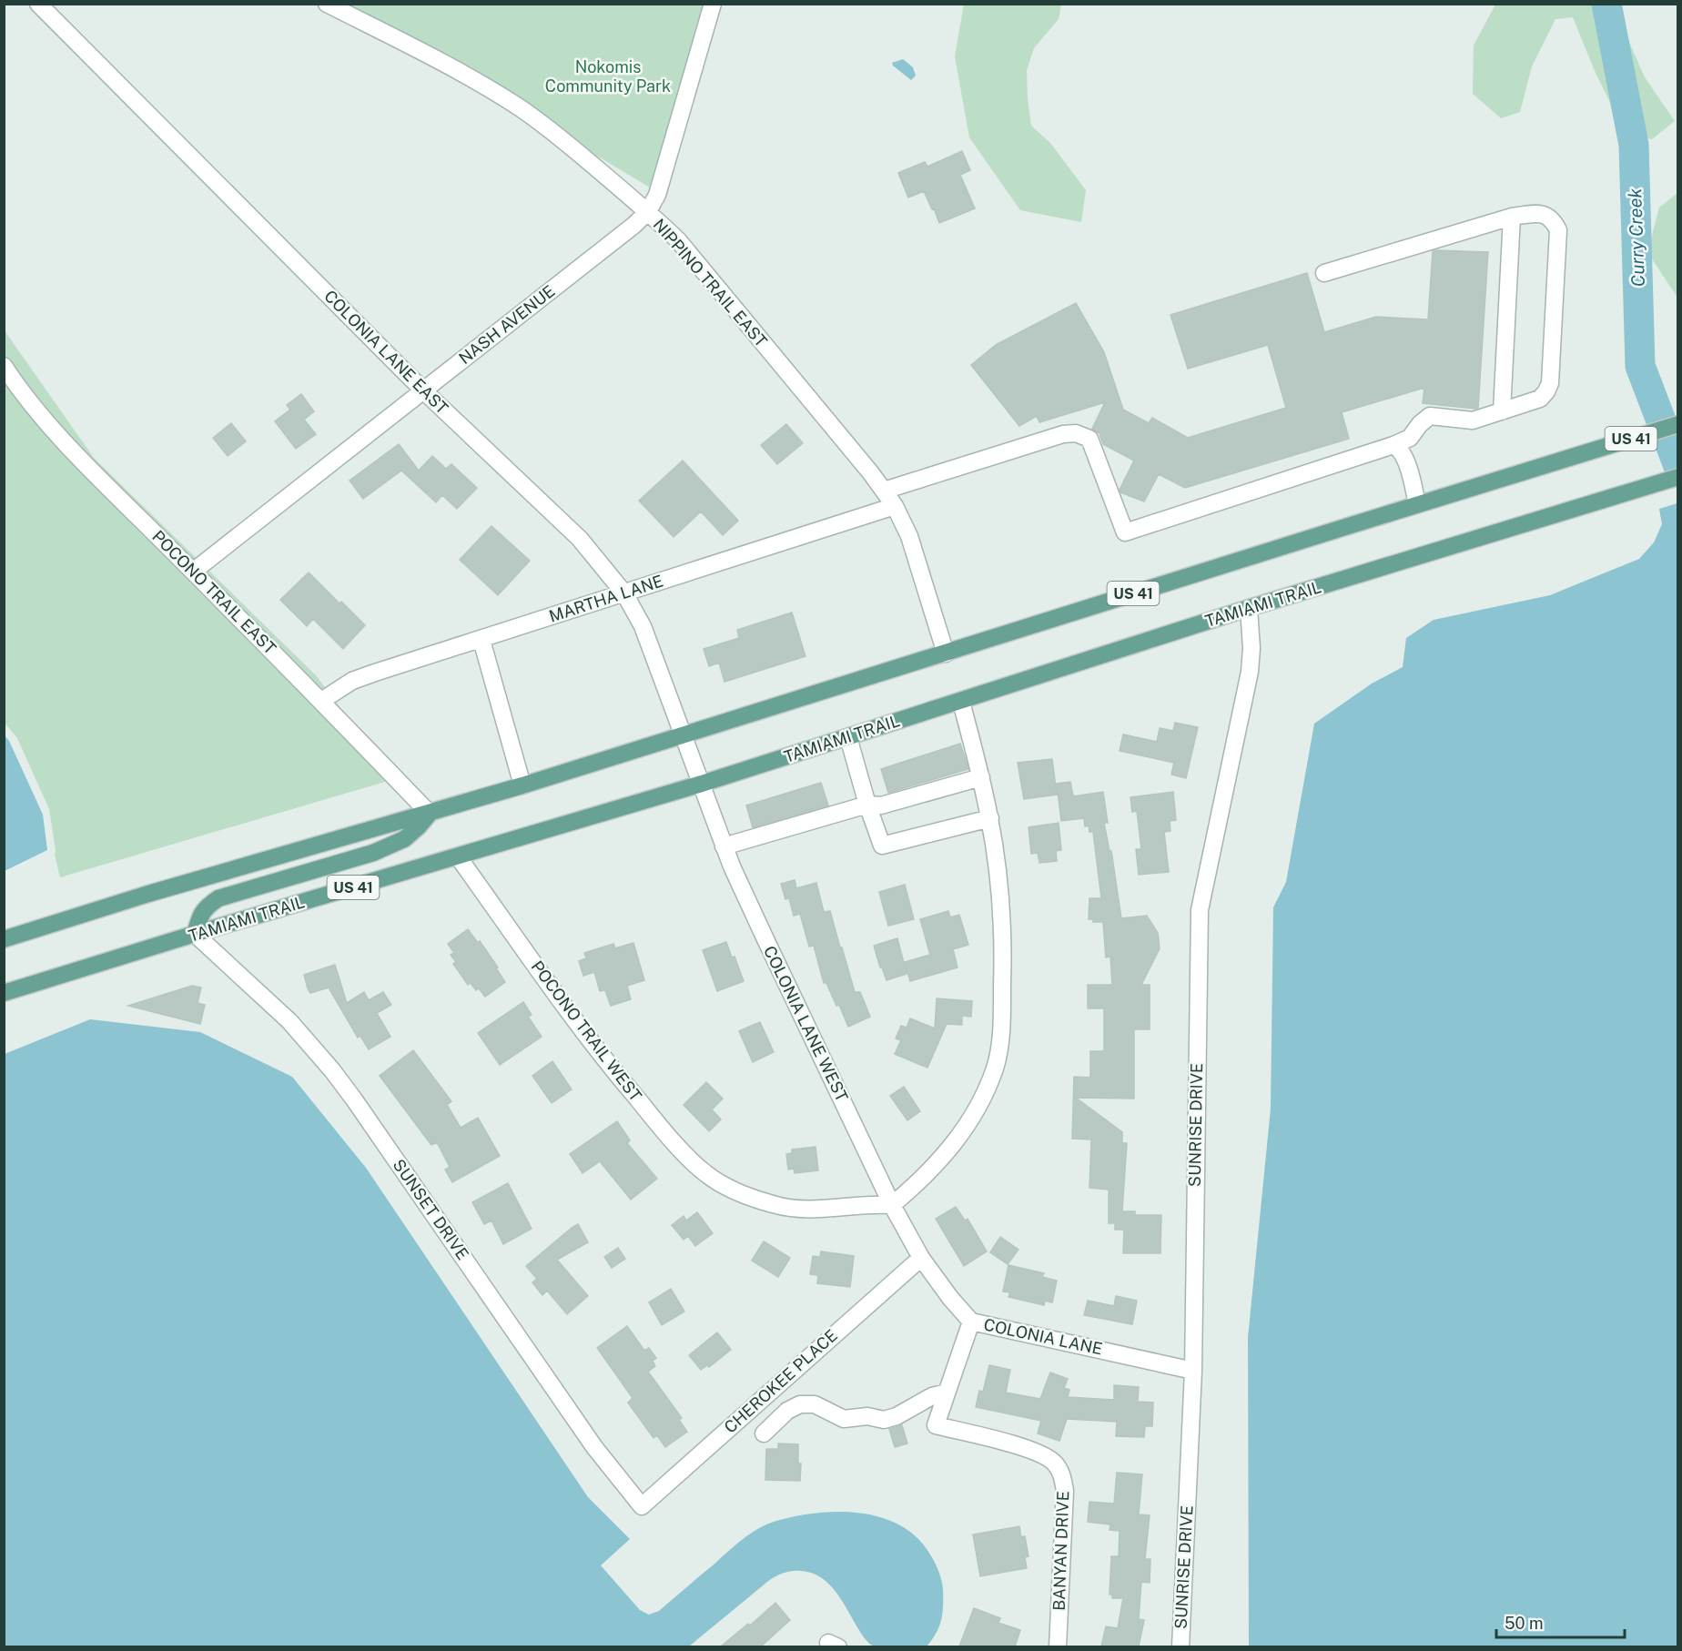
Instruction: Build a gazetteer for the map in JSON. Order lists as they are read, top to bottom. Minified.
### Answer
{"streets":{"main road":["US 41","TAMIAMI TRAIL"],"street":["NIPPINO TRAIL EAST","NASH AVENUE","COLONIA LANE EAST","POCONO TRAIL EAST","MARTHA LANE","COLONIA LANE WEST","POCONO TRAIL WEST","SUNRISE DRIVE","SUNSET DRIVE","COLONIA LANE","CHEROKEE PLACE","BANYAN DRIVE"]},"crossings":[["NIPPINO TRAIL EAST","NASH AVENUE"],["NIPPINO TRAIL EAST","US 41"],["NIPPINO TRAIL EAST","MARTHA LANE"],["NASH AVENUE","COLONIA LANE EAST"],["NASH AVENUE","POCONO TRAIL EAST"],["COLONIA LANE EAST","US 41"],["COLONIA LANE EAST","MARTHA LANE"],["COLONIA LANE EAST","TAMIAMI TRAIL"],["COLONIA LANE EAST","COLONIA LANE WEST"],["US 41","POCONO TRAIL EAST"],["POCONO TRAIL EAST","MARTHA LANE"],["TAMIAMI TRAIL","COLONIA LANE WEST"],["TAMIAMI TRAIL","POCONO TRAIL WEST"],["TAMIAMI TRAIL","SUNRISE DRIVE"],["TAMIAMI TRAIL","SUNSET DRIVE"],["COLONIA LANE WEST","POCONO TRAIL WEST"],["COLONIA LANE WEST","COLONIA LANE"],["COLONIA LANE WEST","CHEROKEE PLACE"],["SUNRISE DRIVE","COLONIA LANE"],["SUNSET DRIVE","CHEROKEE PLACE"],["COLONIA LANE","CHEROKEE PLACE"],["COLONIA LANE","BANYAN DRIVE"]],"water":["Curry Creek"],"parks":["Nokomis Community Park"],"scale_bar":"50 m"}
